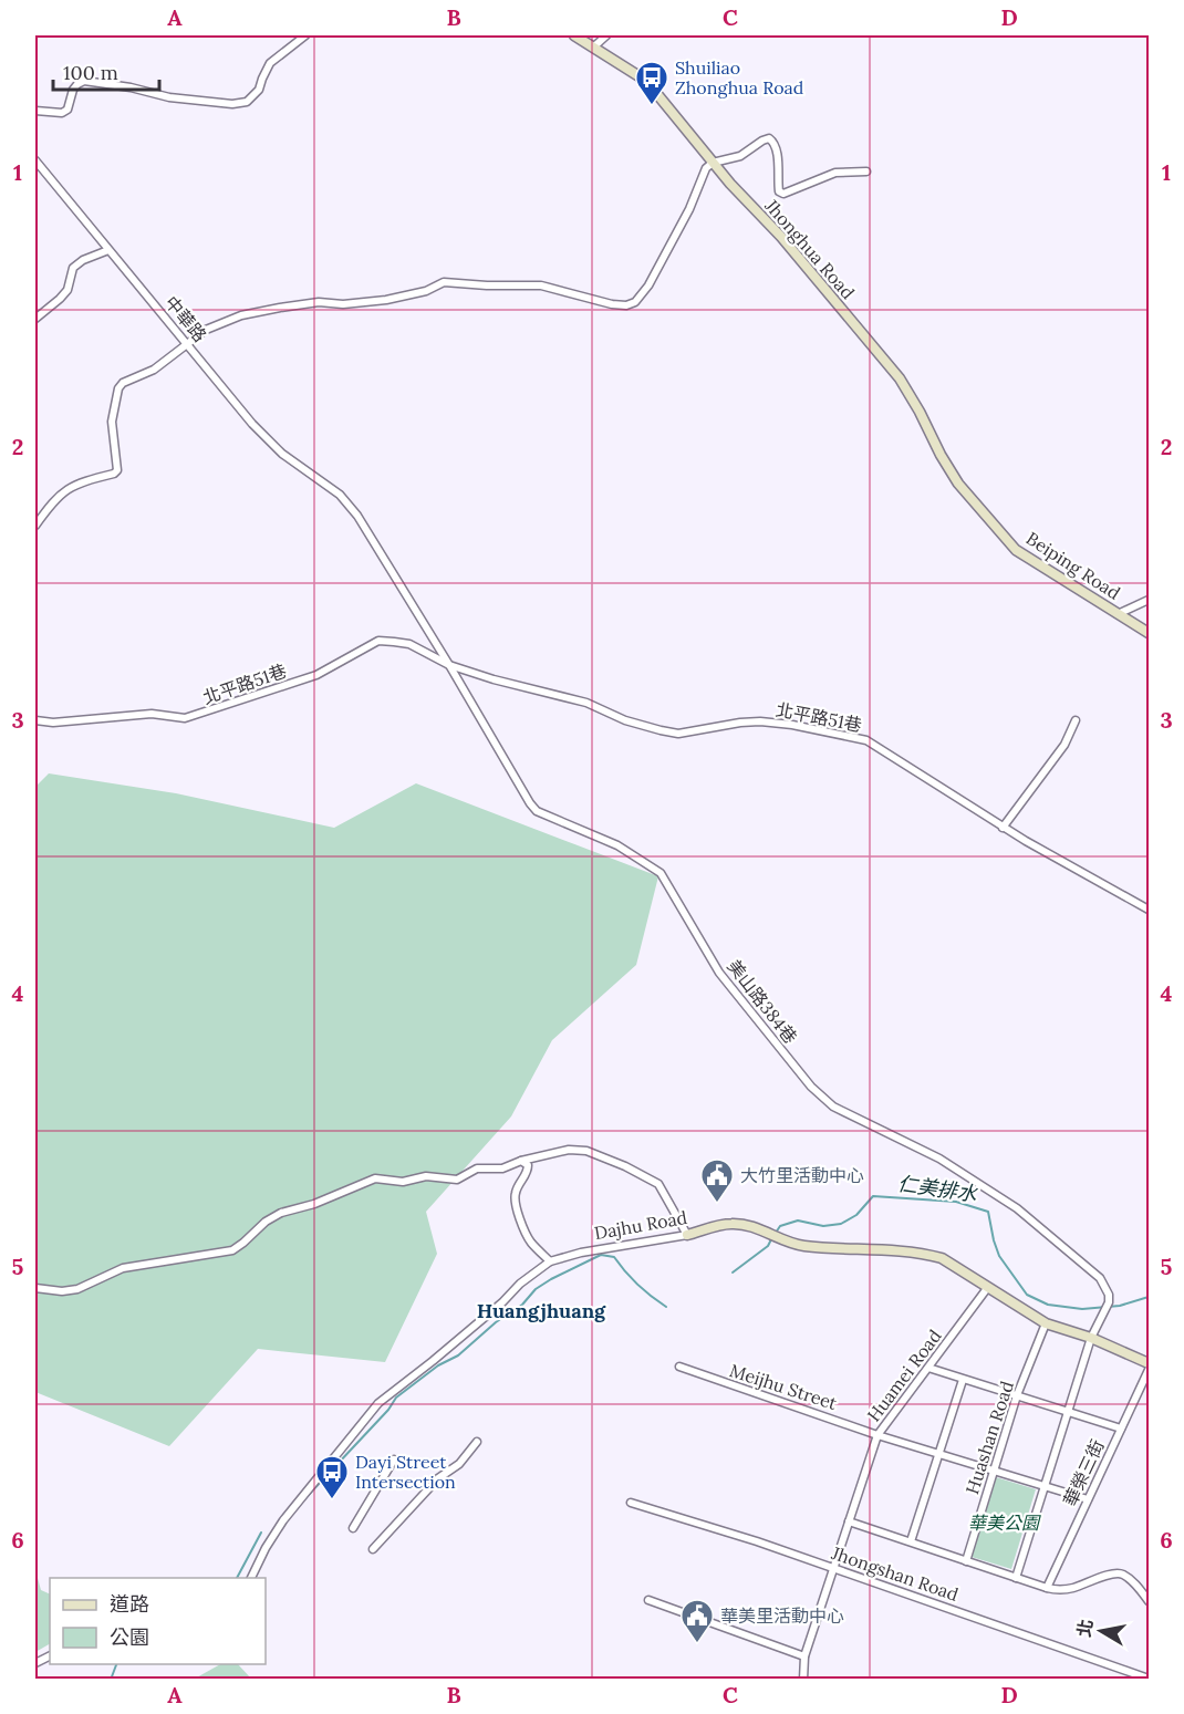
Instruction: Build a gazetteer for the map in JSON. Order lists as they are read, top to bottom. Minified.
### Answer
{"streets":{"street":["Jhonghua Road","中華路","Beiping Road","北平路51巷","美山路384巷","Dajhu Road","Huamei Road","Meijhu Street","Huashan Road","華榮三街","Jhongshan Road"]},"crossings":[["Jhonghua Road","Beiping Road"],["中華路","北平路51巷"],["中華路","美山路384巷"],["北平路51巷","美山路384巷"],["美山路384巷","Dajhu Road"],["Dajhu Road","Huamei Road"],["Dajhu Road","Huashan Road"],["Huamei Road","Meijhu Street"],["Huamei Road","Jhongshan Road"],["Meijhu Street","Huashan Road"],["Meijhu Street","華榮三街"]],"districts":["Huangjhuang"],"water":["仁美排水"],"parks":["華美公園"],"places":{"bus stop":["Shuiliao Zhonghua Road","Dayi Street Intersection"],"public building":["大竹里活動中心","華美里活動中心"]},"legend":["道路","公園"],"scale_bar":"100 m","north":"left","grid":{"columns":["A","B","C","D"],"rows":["1","2","3","4","5","6"]}}
